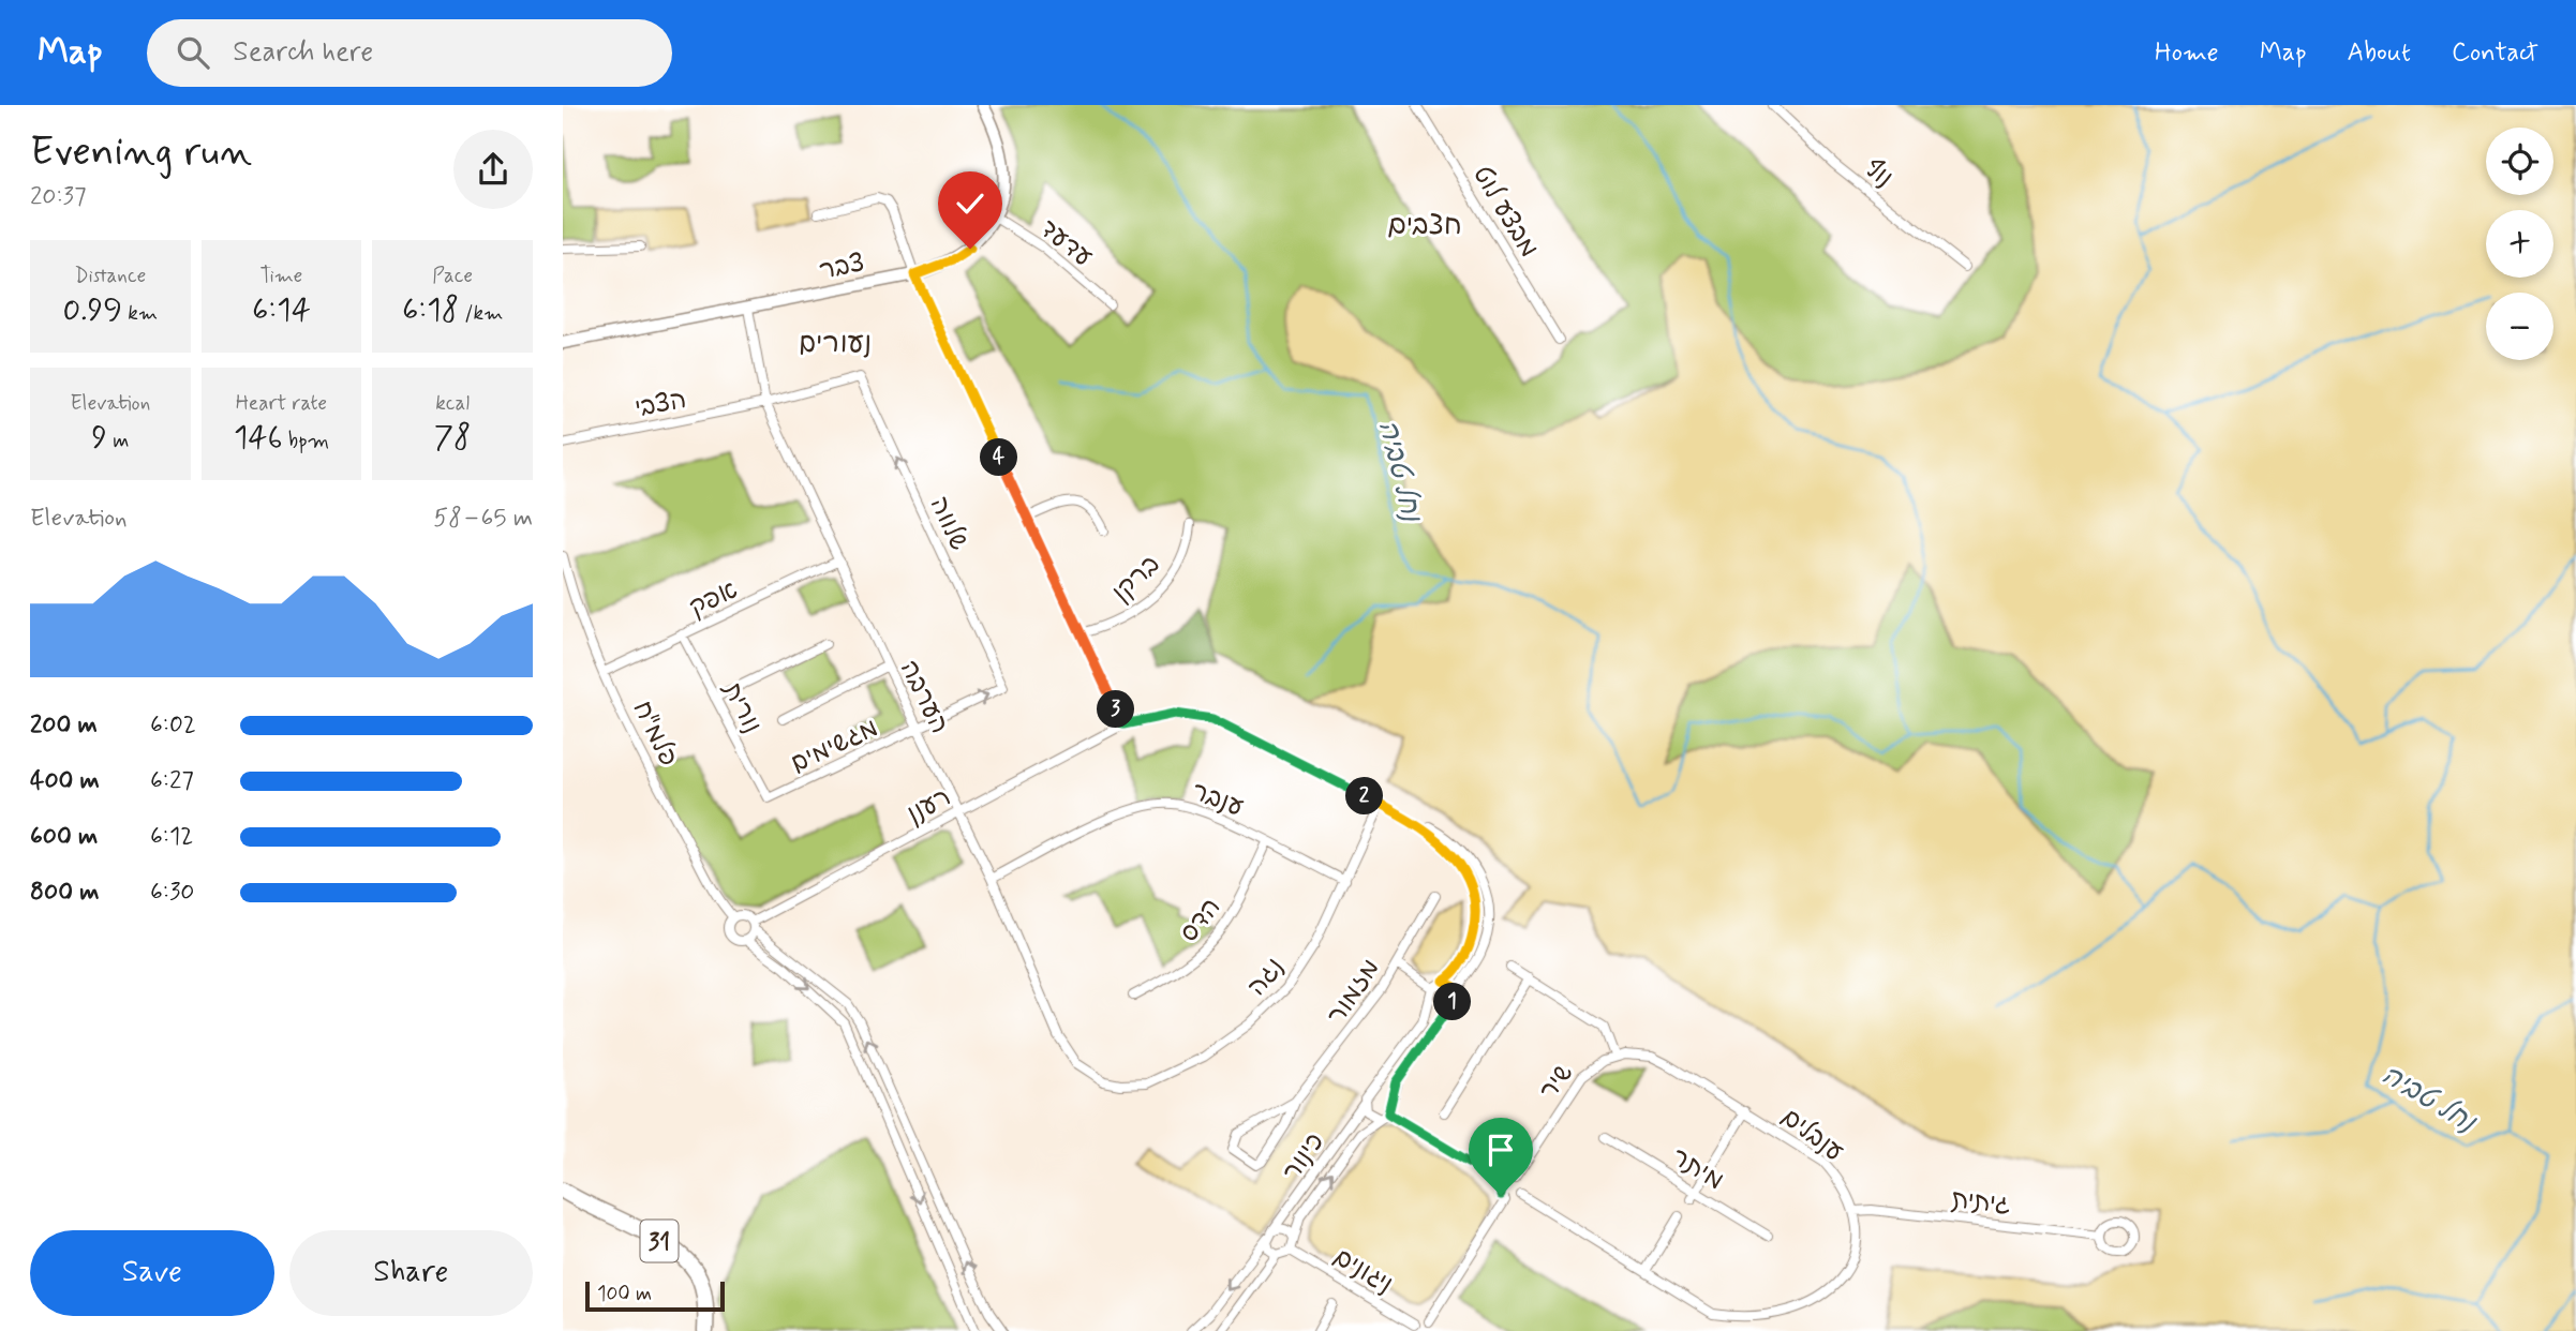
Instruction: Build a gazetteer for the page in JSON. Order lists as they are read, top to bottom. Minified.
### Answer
{"streets":{"highway":["31"],"street":["נוף","מבצע לוט","עדעד","צבר","הצבי","שלווה","ברקן","אפק","הערבה","נורית","פלמ\"ח","מגשימים","ענבר","רענן","הדס","נגה","מזמור","שיר","ענבלים","כינור","מיתר","גיתית","ניגונים"]},"crossings":[["עדעד","צבר"],["צבר","הערבה"],["הצבי","שלווה"],["הצבי","הערבה"],["שלווה","הערבה"],["שלווה","מגשימים"],["אפק","הערבה"],["אפק","נורית"],["אפק","פלמ\"ח"],["הערבה","מגשימים"],["הערבה","ענבר"],["הערבה","רענן"],["הערבה","נגה"],["נורית","מגשימים"],["פלמ\"ח","רענן"],["ענבר","הדס"],["ענבר","נגה"],["רענן","נגה"],["שיר","ענבלים"],["ענבלים","גיתית"],["כינור","ניגונים"]],"districts":["חצבים","נעורים"],"water":["נחל טביה"],"scale_bar":"100 m","page":{"header":"Map","search":"Search here","nav":["Home","Map","About","Contact"],"heading":["Evening run","20:37"],"map_buttons":["+","−"],"stats":[["Distance","0.99 km"],["Time","6:14"],["Pace","6:18 /km"],["Elevation","9 m"],["Heart rate","146 bpm"],["kcal","78"]],"pins":["4","3","2","1"],"chart":["Elevation","58–65 m"],"list":[{"name":"200 m","note":"6:02"},{"name":"400 m","note":"6:27"},{"name":"600 m","note":"6:12"},{"name":"800 m","note":"6:30"}],"buttons":["Save","Share"],"scale":"100 m"}}
